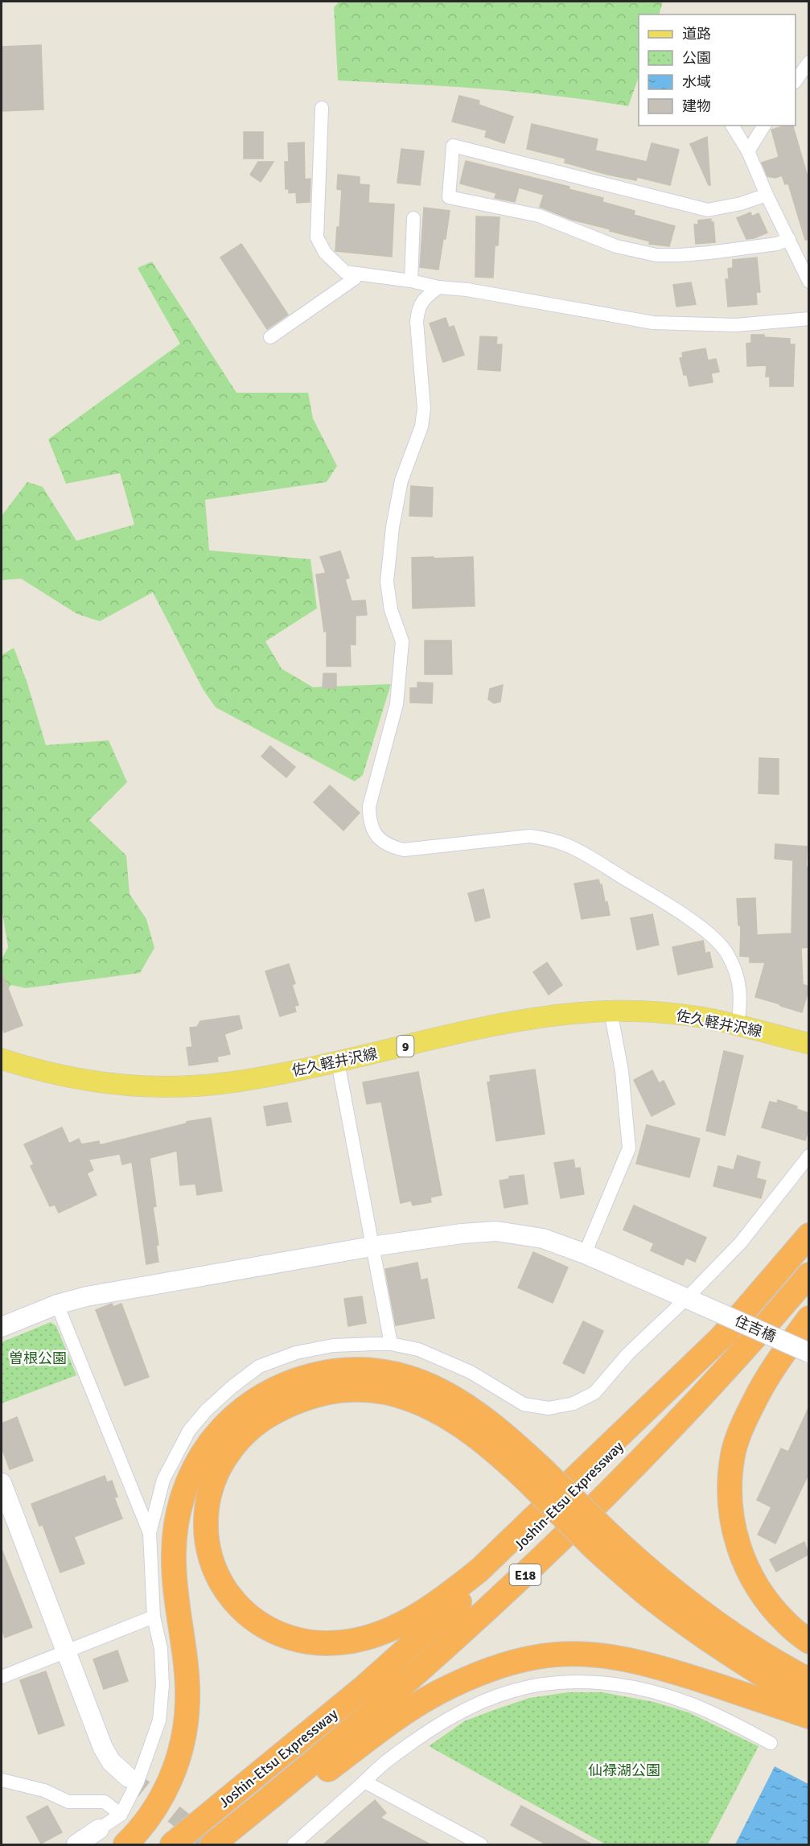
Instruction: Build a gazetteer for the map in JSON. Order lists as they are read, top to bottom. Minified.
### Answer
{"streets":{"highway":["Joshin-Etsu Expressway","E18"],"main road":["佐久軽井沢線","9"],"street":["住吉橋"]},"parks":["曽根公園","仙禄湖公園"],"legend":["道路","公園","水域","建物"]}
